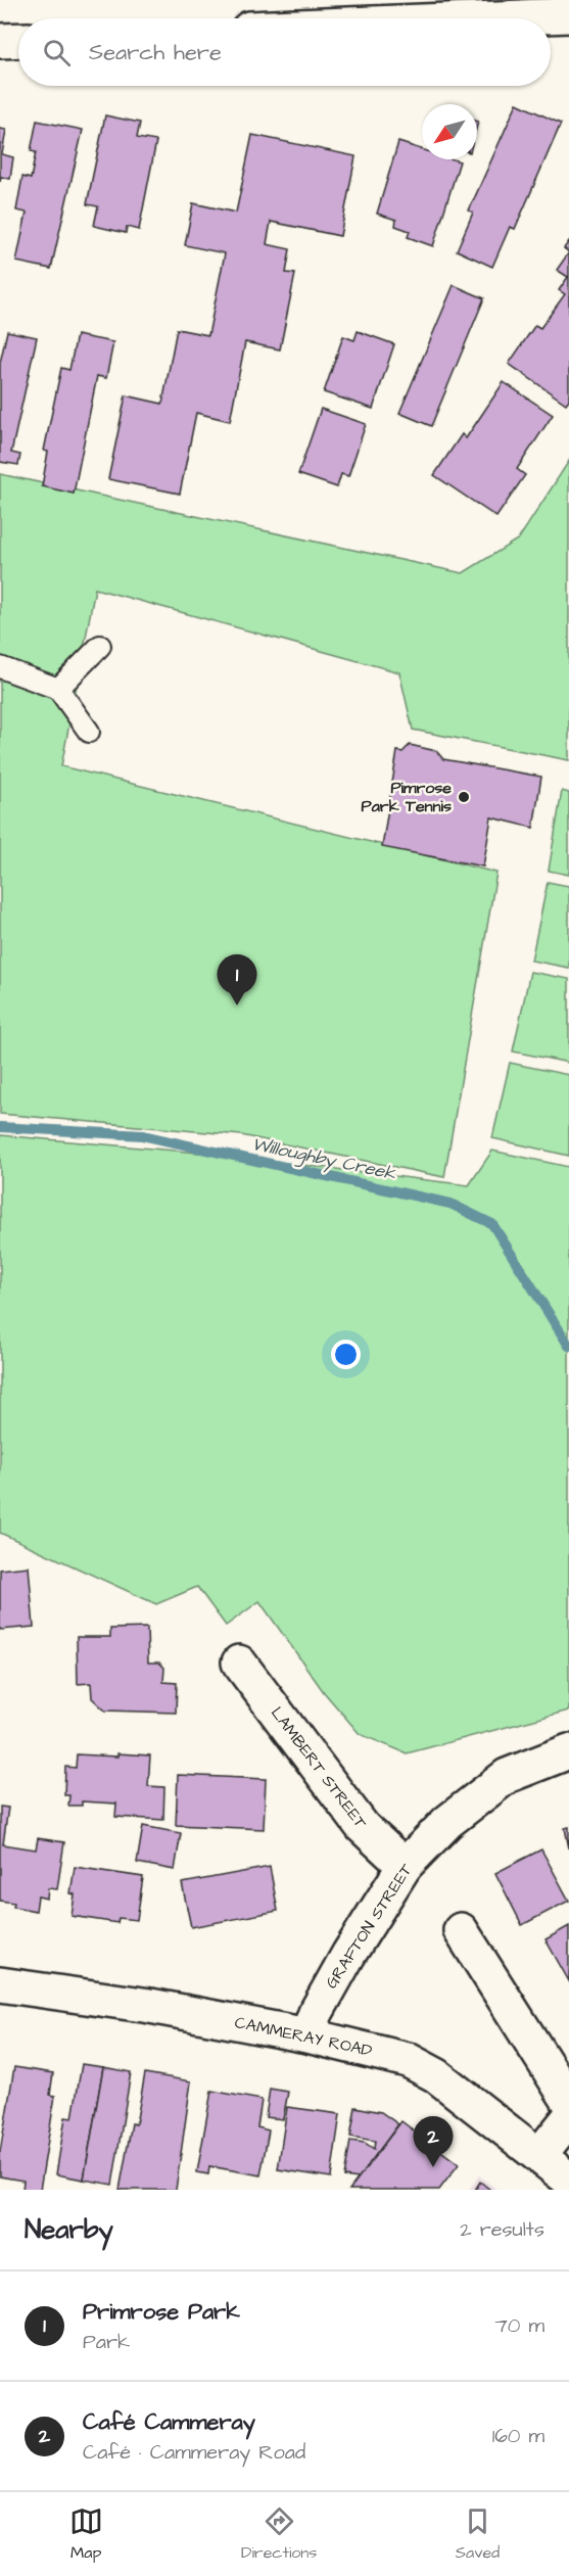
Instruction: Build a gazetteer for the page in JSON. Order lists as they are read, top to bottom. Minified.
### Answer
{"streets":{"street":["LAMBERT STREET","GRAFTON STREET","CAMMERAY ROAD"]},"crossings":[["LAMBERT STREET","GRAFTON STREET"],["GRAFTON STREET","CAMMERAY ROAD"]],"water":["Willoughby Creek"],"places":["Pimrose Park Tennis"],"north":"bottom left","page":{"search":"Search here","pins":["1","2"],"heading":["Nearby","2 results"],"list":[{"mark":"1","name":"Primrose Park","note":"Park","value":"70 m"},{"mark":"2","name":"Café Cammeray","note":"Café · Cammeray Road","value":"160 m"}],"nav":["Map","Directions","Saved"]}}
